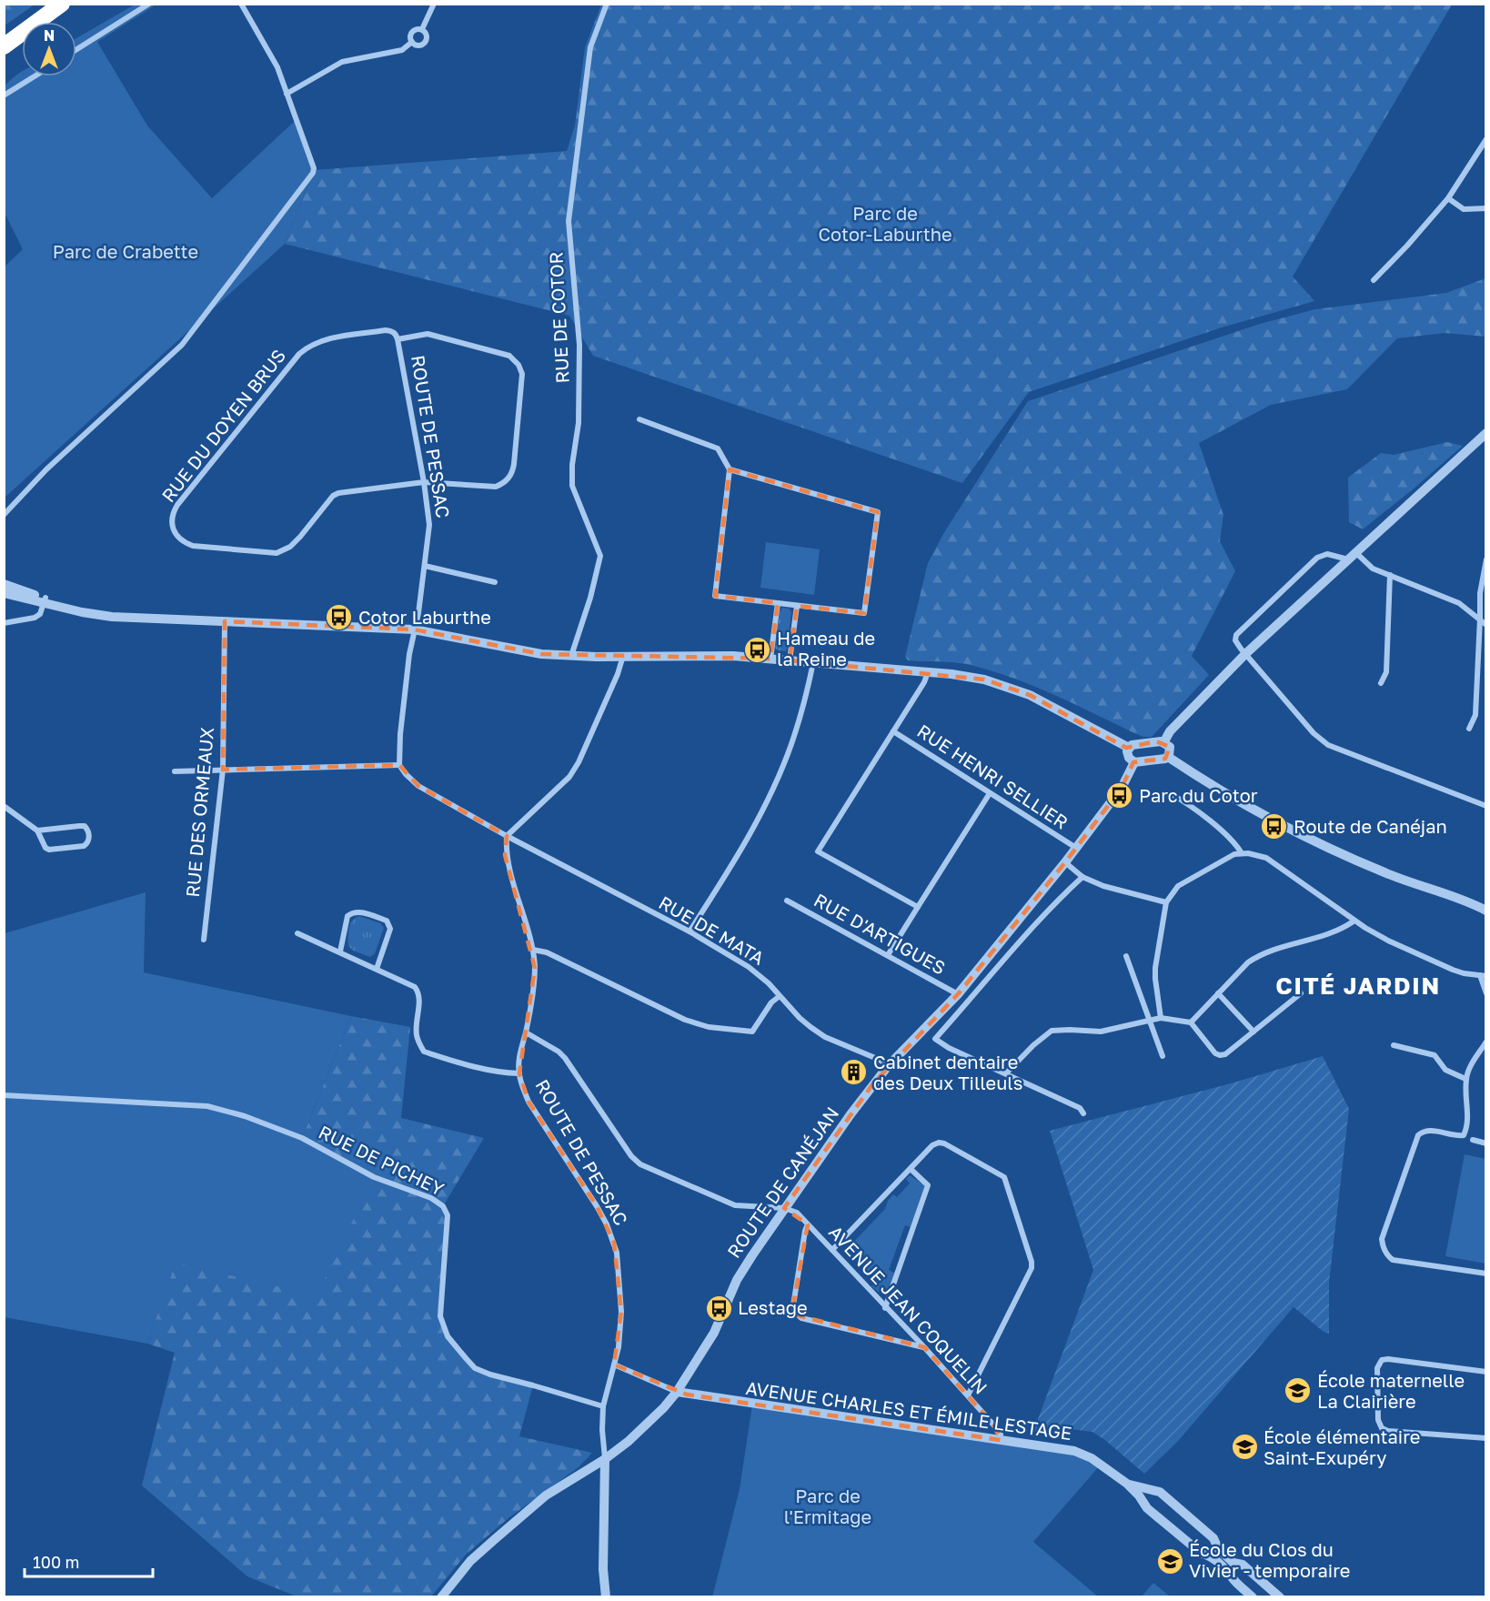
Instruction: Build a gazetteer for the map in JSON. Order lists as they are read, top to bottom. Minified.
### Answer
{"streets":{"street":["RUE DE COTOR","RUE DU DOYEN BRUS","ROUTE DE PESSAC","RUE HENRI SELLIER","RUE DES ORMEAUX","RUE DE MATA","RUE D'ARTIGUES","RUE DE PICHEY","ROUTE DE CANÉJAN","AVENUE JEAN COQUELIN","AVENUE CHARLES ET ÉMILE LESTAGE"]},"crossings":[["RUE DU DOYEN BRUS","ROUTE DE PESSAC"],["ROUTE DE PESSAC","RUE DE MATA"],["ROUTE DE PESSAC","RUE DE PICHEY"],["ROUTE DE PESSAC","ROUTE DE CANÉJAN"],["RUE HENRI SELLIER","ROUTE DE CANÉJAN"],["RUE DE MATA","ROUTE DE CANÉJAN"],["RUE D'ARTIGUES","ROUTE DE CANÉJAN"],["ROUTE DE CANÉJAN","AVENUE JEAN COQUELIN"],["ROUTE DE CANÉJAN","AVENUE CHARLES ET ÉMILE LESTAGE"],["AVENUE JEAN COQUELIN","AVENUE CHARLES ET ÉMILE LESTAGE"]],"districts":["CITÉ JARDIN"],"parks":["Parc de Cotor-Laburthe","Parc de Crabette","Parc de l'Ermitage"],"places":{"bus stop":["Cotor Laburthe","Hameau de la Reine","Parc du Cotor","Route de Canéjan","Lestage"],"building":["Cabinet dentaire des Deux Tilleuls"],"school or university":["École maternelle La Clairière","École élémentaire Saint-Exupéry","École du Clos du Vivier - temporaire"]},"scale_bar":"100 m","north":"top"}
